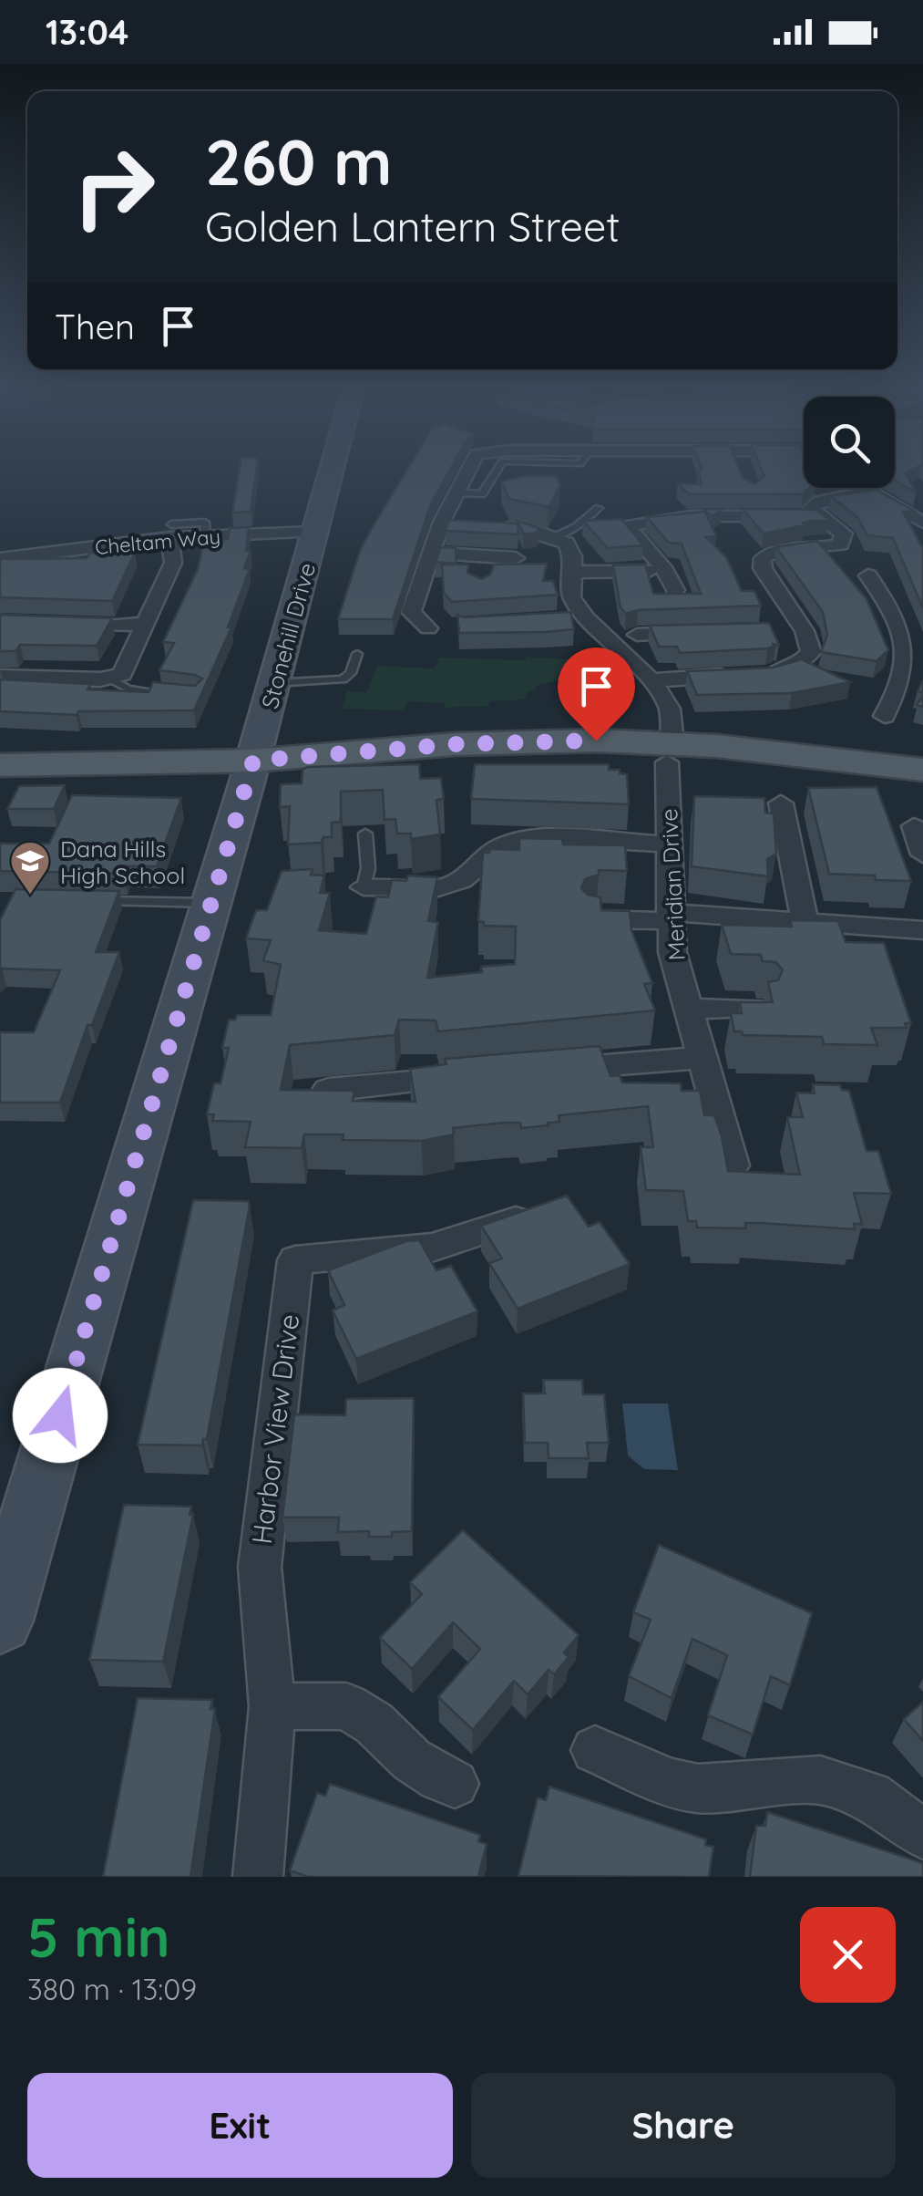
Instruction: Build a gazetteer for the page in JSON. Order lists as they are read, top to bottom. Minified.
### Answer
{"streets":{"main road":["Stonehill Drive"],"street":["Cheltam Way","Meridian Drive","Harbor View Drive"]},"crossings":[["Cheltam Way","Stonehill Drive"]],"places":{"school or university":["Dana Hills High School"]},"page":{"status":"13:04","turn":["260 m","Golden Lantern Street"],"then":"Then","heading":["5 min","380 m · 13:09"],"buttons":["Exit","Share"]}}
